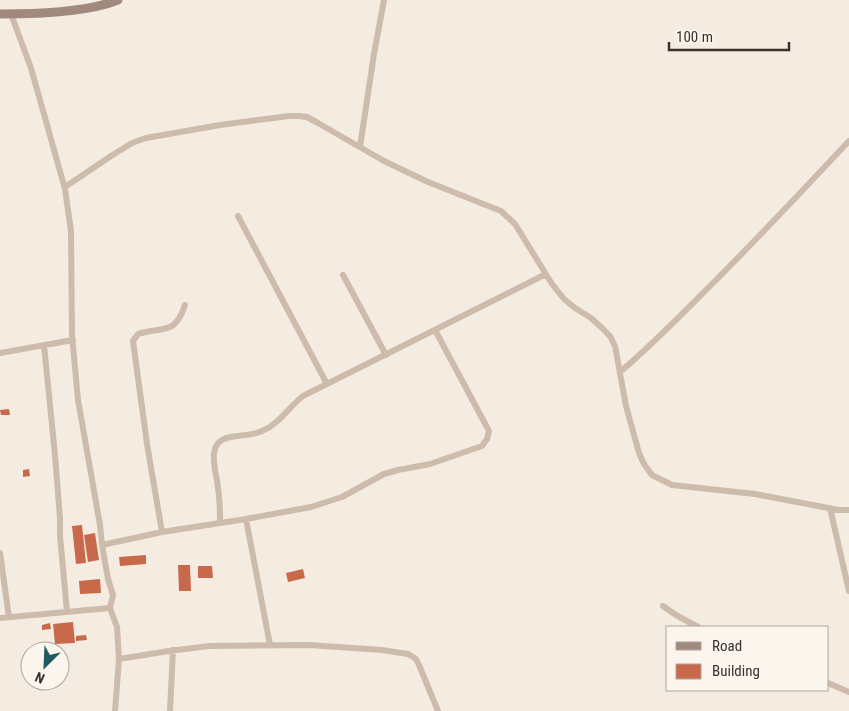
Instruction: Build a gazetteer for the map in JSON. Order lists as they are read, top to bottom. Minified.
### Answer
{"legend":["Road","Building"],"scale_bar":"100 m","north":"bottom left"}
